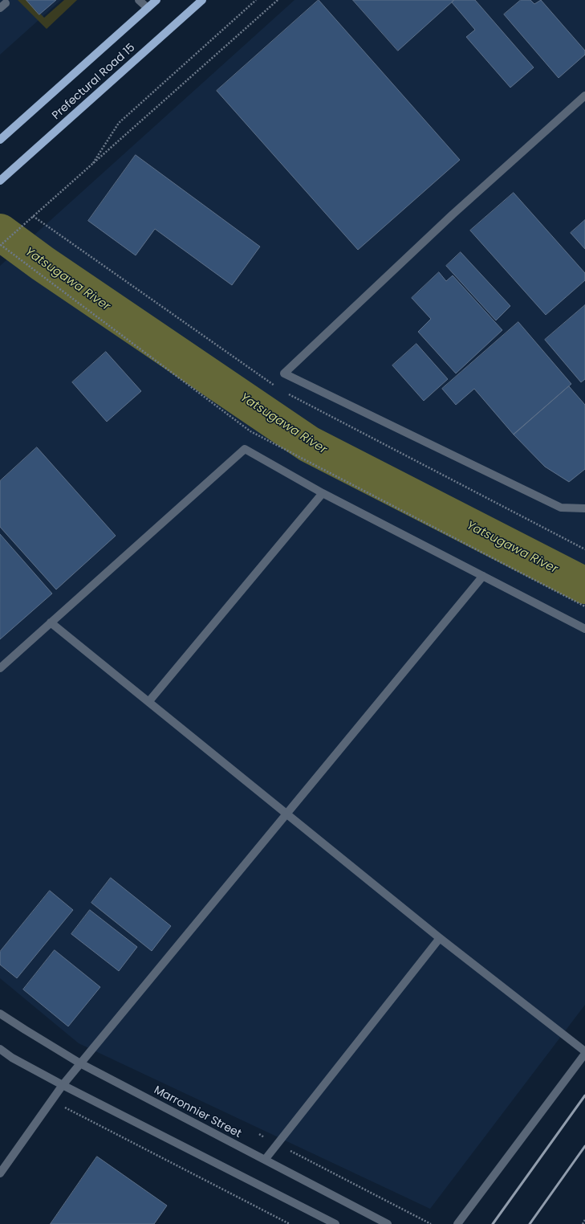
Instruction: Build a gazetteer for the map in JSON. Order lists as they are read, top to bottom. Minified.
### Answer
{"streets":{"main road":["Prefectural Road 15"],"street":["Marronnier Street"]},"water":["Yatsugawa River"]}
